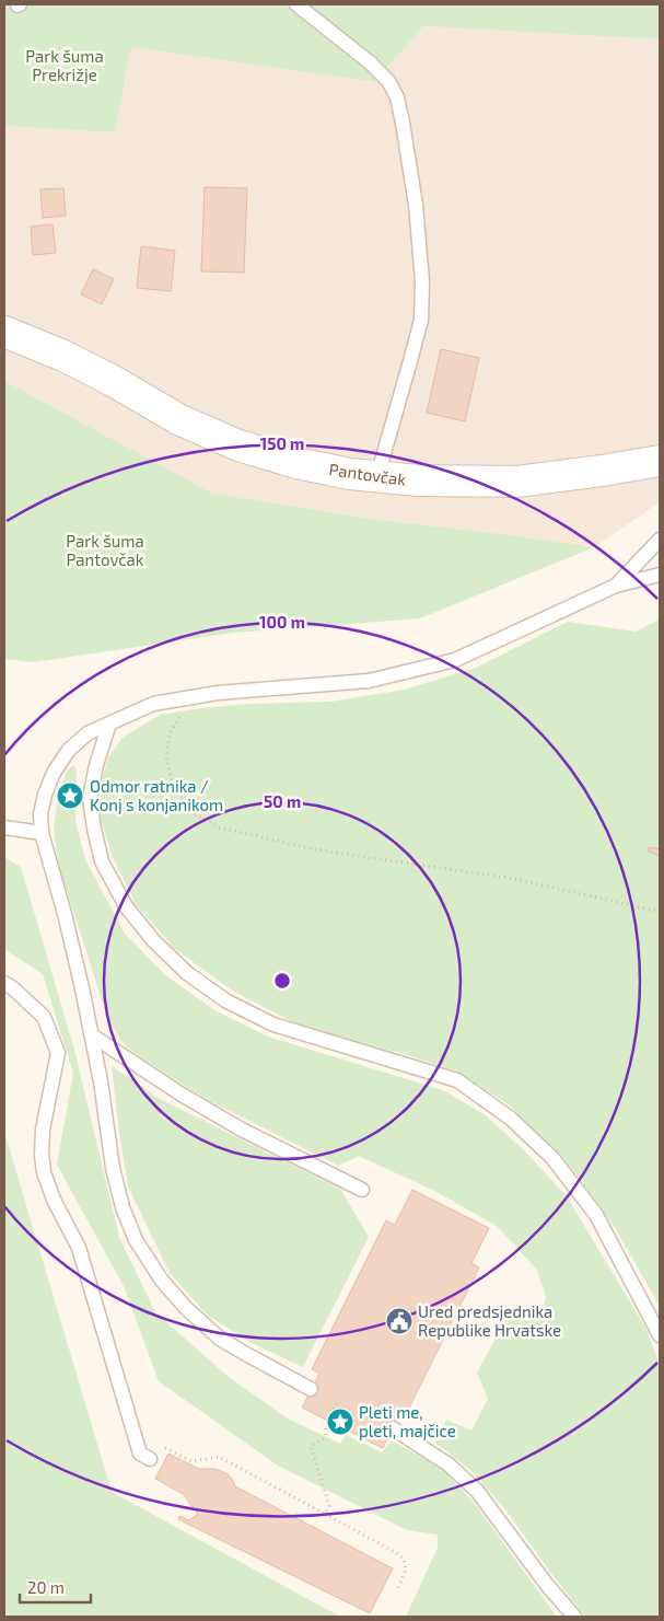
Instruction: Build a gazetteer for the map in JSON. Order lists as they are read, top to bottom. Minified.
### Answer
{"streets":{"main road":["Pantovčak"]},"parks":["Park šuma Prekrižje","Park šuma Pantovčak"],"places":{"place":["Odmor ratnika / Konj s konjanikom","Pleti me, pleti, majčice"],"public building":["Ured predsjednika Republike Hrvatske"]},"scale_bar":"20 m","rings":["150 m","100 m","50 m"]}
